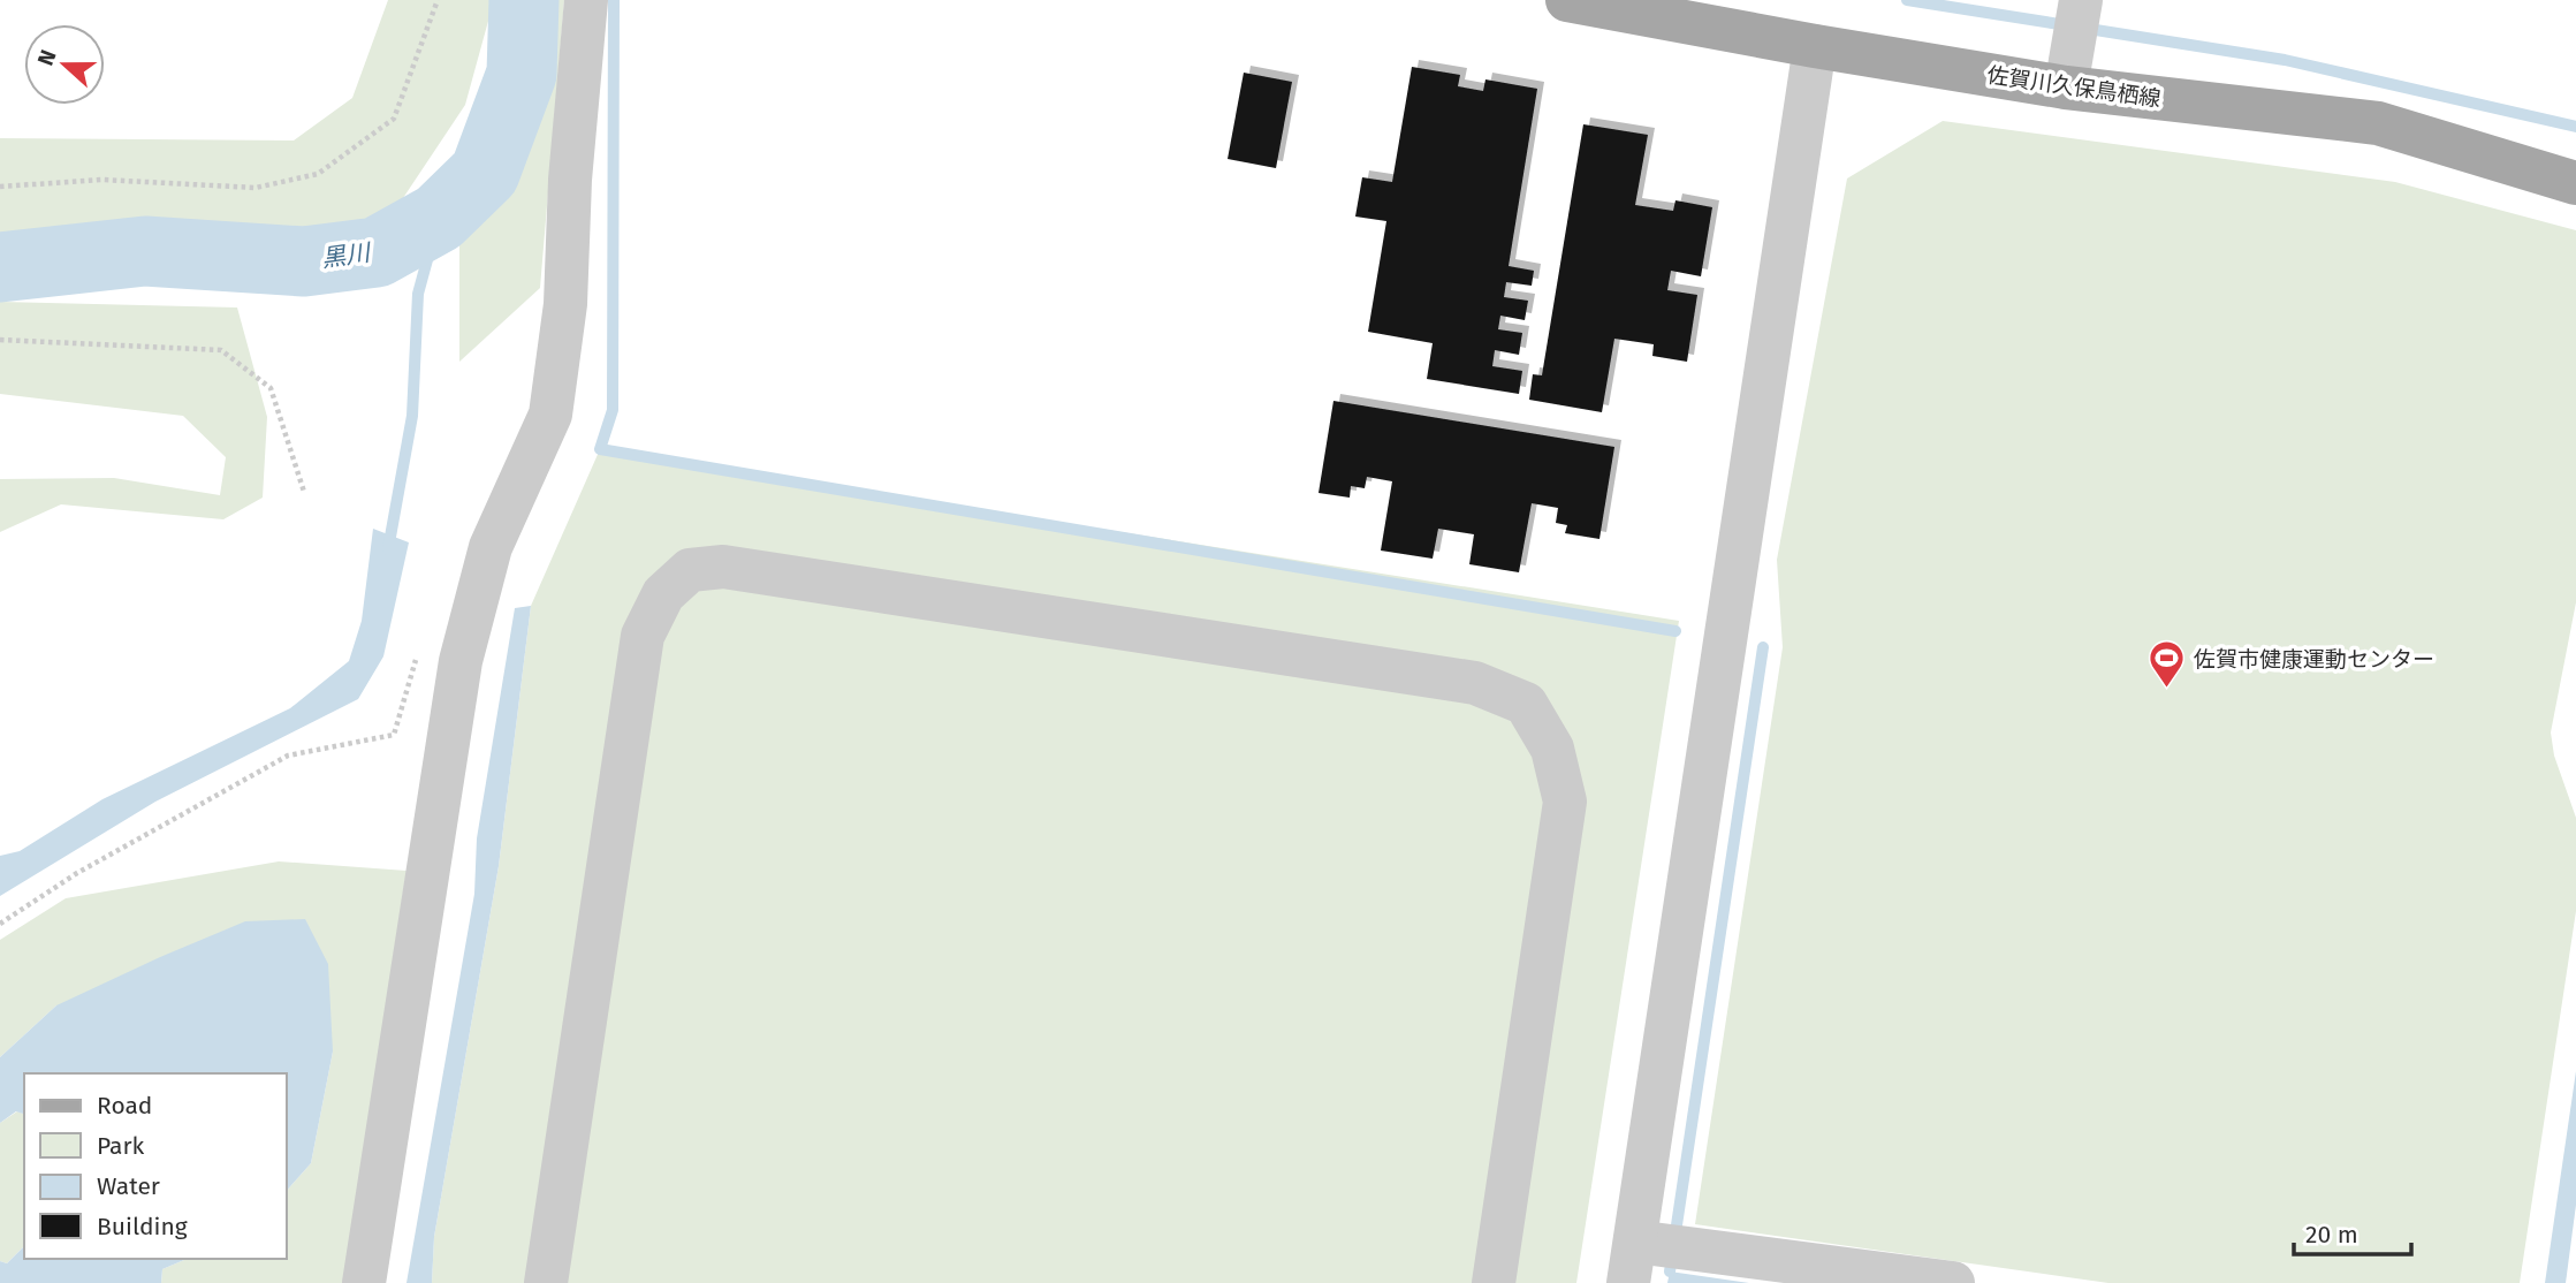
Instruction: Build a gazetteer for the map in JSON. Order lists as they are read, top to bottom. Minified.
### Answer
{"streets":{"main road":["佐賀川久保鳥栖線"]},"water":["黒川"],"places":{"sports":["佐賀市健康運動センター"]},"legend":["Road","Park","Water","Building"],"scale_bar":"20 m","north":"left"}
